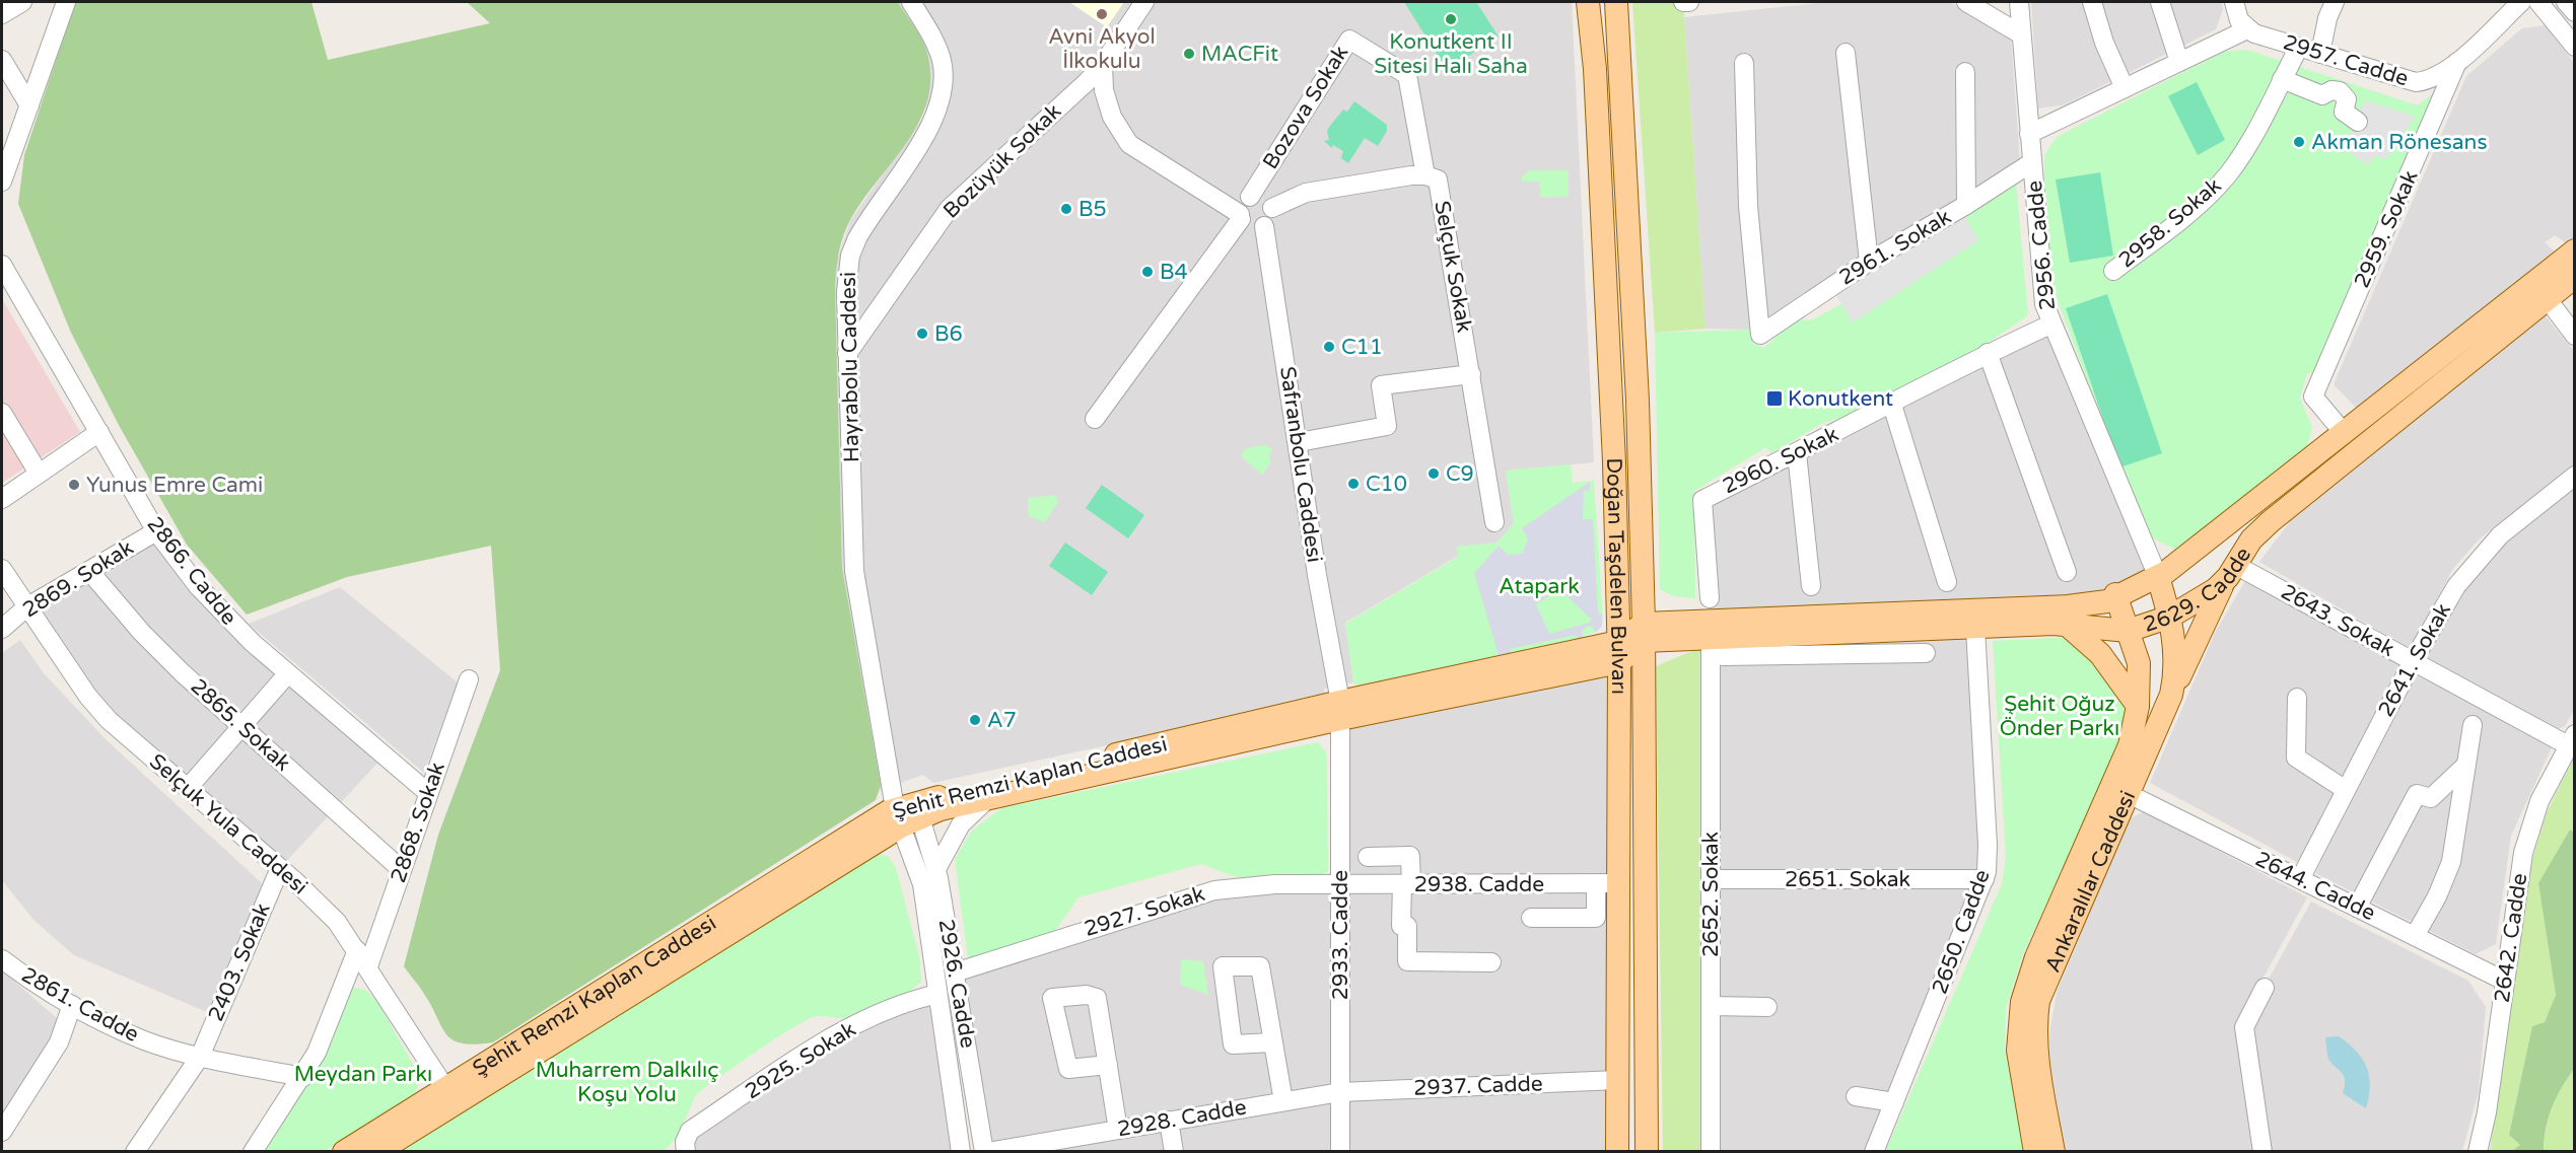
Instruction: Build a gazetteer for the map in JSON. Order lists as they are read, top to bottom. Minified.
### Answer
{"streets":{"main road":["Doğan Taşdelen Bulvarı","2629. Cadde","Şehit Remzi Kaplan Caddesi","Ankaralılar Caddesi"],"street":["2957. Cadde","Bozova Sokak","Bozüyük Sokak","2958. Sokak","2959. Sokak","2956. Cadde","2961. Sokak","Selçuk Sokak","Hayrabolu Caddesi","2960. Sokak","Safranbolu Caddesi","2866. Cadde","2869. Sokak","2643. Sokak","2641. Sokak","2865. Sokak","2868. Sokak","Selçuk Yula Caddesi","2651. Sokak","2938. Cadde","2644. Cadde","2652. Sokak","2927. Sokak","2650. Cadde","2933. Cadde","2642. Cadde","2403. Sokak","2926. Cadde","2861. Cadde","2925. Sokak","2937. Cadde","2928. Cadde"]},"crossings":[["2957. Cadde","2958. Sokak"],["2957. Cadde","2959. Sokak"],["Bozova Sokak","Selçuk Sokak"],["Bozova Sokak","Safranbolu Caddesi"],["Bozüyük Sokak","Hayrabolu Caddesi"],["2959. Sokak","2629. Cadde"],["2956. Cadde","2961. Sokak"],["2956. Cadde","2960. Sokak"],["2956. Cadde","2629. Cadde"],["2956. Cadde","Ankaralılar Caddesi"],["Selçuk Sokak","Safranbolu Caddesi"],["Hayrabolu Caddesi","Şehit Remzi Kaplan Caddesi"],["Hayrabolu Caddesi","2926. Cadde"],["Safranbolu Caddesi","Şehit Remzi Kaplan Caddesi"],["Safranbolu Caddesi","2933. Cadde"],["2866. Cadde","2869. Sokak"],["2866. Cadde","2868. Sokak"],["Doğan Taşdelen Bulvarı","2629. Cadde"],["Doğan Taşdelen Bulvarı","Şehit Remzi Kaplan Caddesi"],["Doğan Taşdelen Bulvarı","2938. Cadde"],["Doğan Taşdelen Bulvarı","2937. Cadde"],["2869. Sokak","2865. Sokak"],["2869. Sokak","Selçuk Yula Caddesi"],["2629. Cadde","2643. Sokak"],["2629. Cadde","Ankaralılar Caddesi"],["2629. Cadde","2652. Sokak"],["2629. Cadde","2650. Cadde"],["2643. Sokak","2641. Sokak"],["2643. Sokak","2642. Cadde"],["2641. Sokak","2644. Cadde"],["2865. Sokak","2868. Sokak"],["Şehit Remzi Kaplan Caddesi","Selçuk Yula Caddesi"],["Şehit Remzi Kaplan Caddesi","2933. Cadde"],["Şehit Remzi Kaplan Caddesi","2926. Cadde"],["2868. Sokak","Selçuk Yula Caddesi"],["Selçuk Yula Caddesi","2403. Sokak"],["2651. Sokak","2652. Sokak"],["2651. Sokak","2650. Cadde"],["Ankaralılar Caddesi","2644. Cadde"],["2938. Cadde","2927. Sokak"],["2938. Cadde","2933. Cadde"],["2644. Cadde","2642. Cadde"],["2927. Sokak","2933. Cadde"],["2927. Sokak","2926. Cadde"],["2933. Cadde","2937. Cadde"],["2933. Cadde","2928. Cadde"],["2403. Sokak","2861. Cadde"],["2926. Cadde","2925. Sokak"],["2926. Cadde","2928. Cadde"],["2937. Cadde","2928. Cadde"]],"parks":["Atapark","Şehit Oğuz Önder Parkı","Muharrem Dalkılıç Koşu Yolu","Meydan Parkı"],"places":{"other":["Avni Akyol İlkokulu","Konutkent II Sitesi Halı Saha","MACFit","Akman Rönesans","B5","B4","B6","C11","C9","C10","Yunus Emre Cami","A7"],"transit":["Konutkent"]}}
